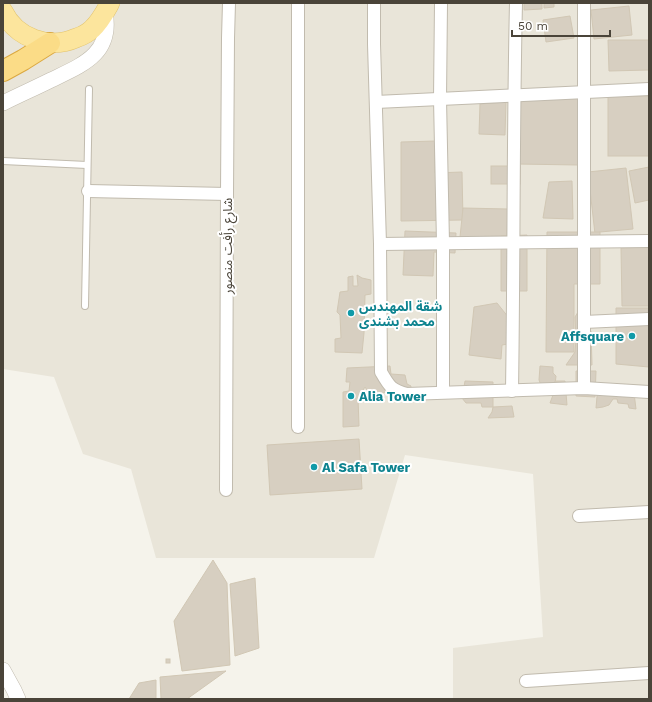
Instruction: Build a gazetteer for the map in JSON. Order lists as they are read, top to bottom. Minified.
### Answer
{"streets":{"street":["شارع رأفت منصور"]},"places":["شقة المهندس محمد بشندى","Affsquare","Alia Tower","Al Safa Tower"],"scale_bar":"50 m"}
